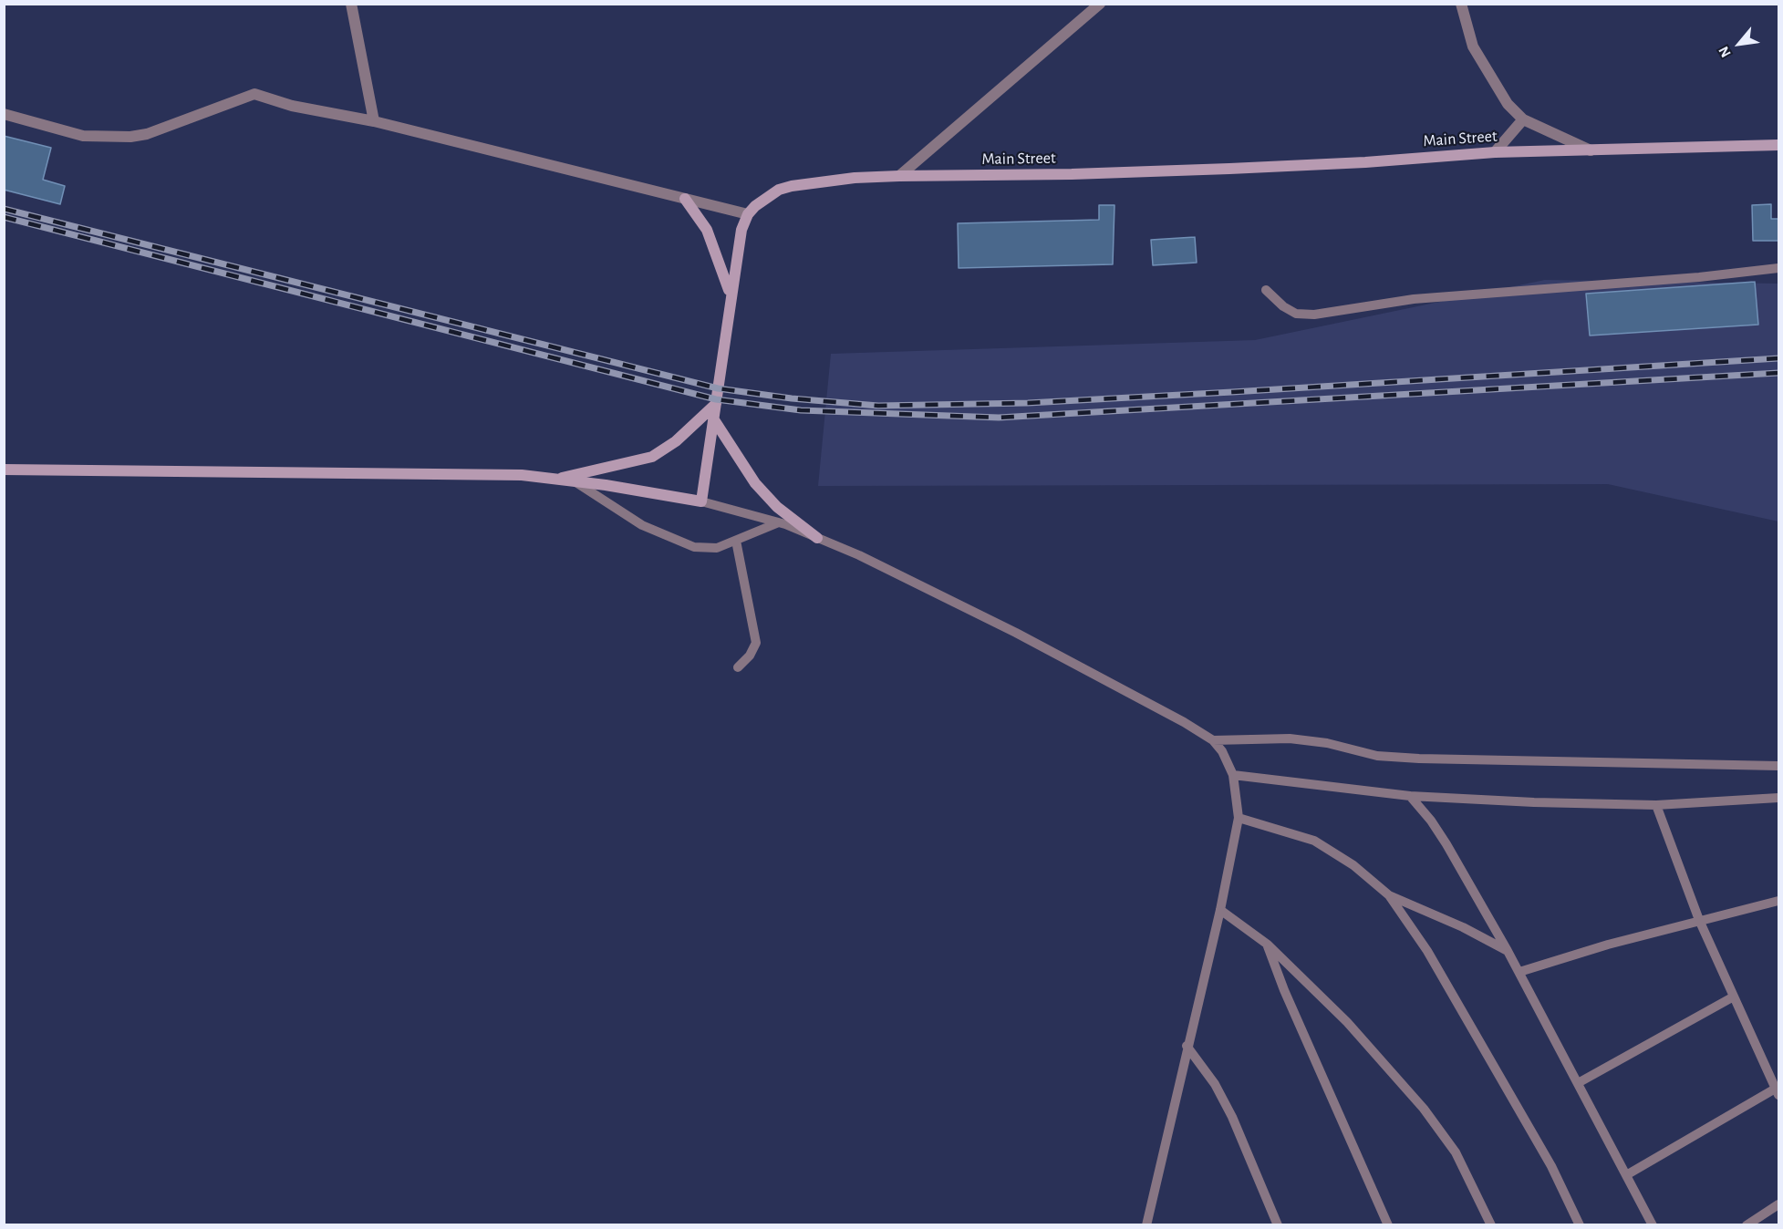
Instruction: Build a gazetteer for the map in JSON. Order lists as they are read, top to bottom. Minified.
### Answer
{"streets":{"main road":["Main Street"]},"north":"bottom left"}
